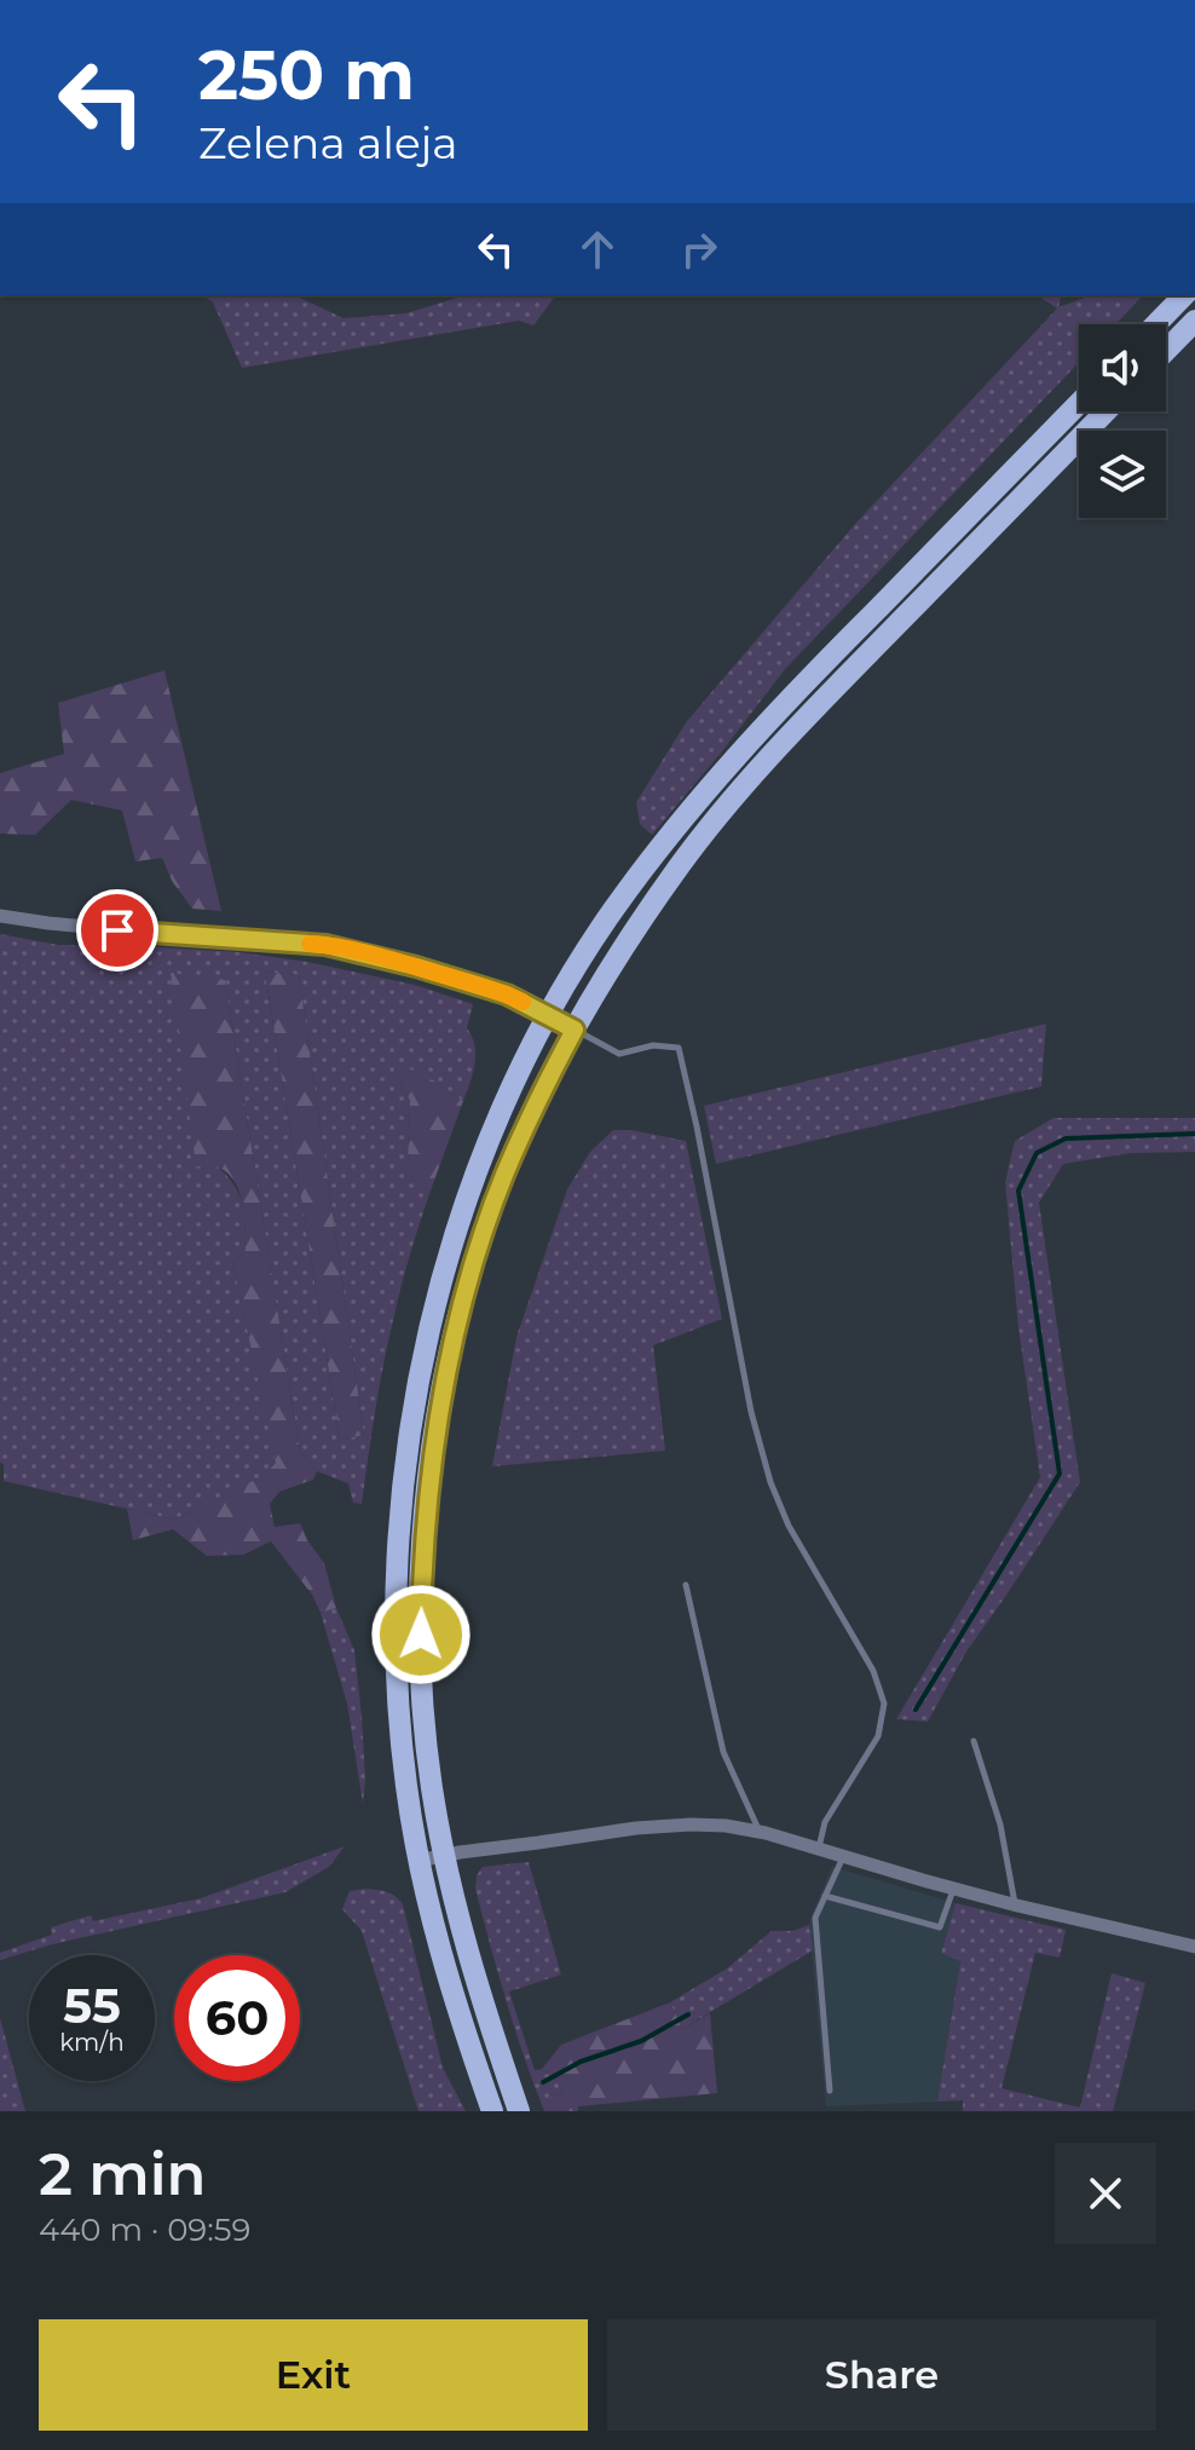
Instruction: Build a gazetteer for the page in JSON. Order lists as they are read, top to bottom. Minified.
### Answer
{"page":{"turn":["250 m","Zelena aleja"],"speed":"55 km/h","limit":"60","heading":["2 min","440 m · 09:59"],"buttons":["Exit","Share"]}}
